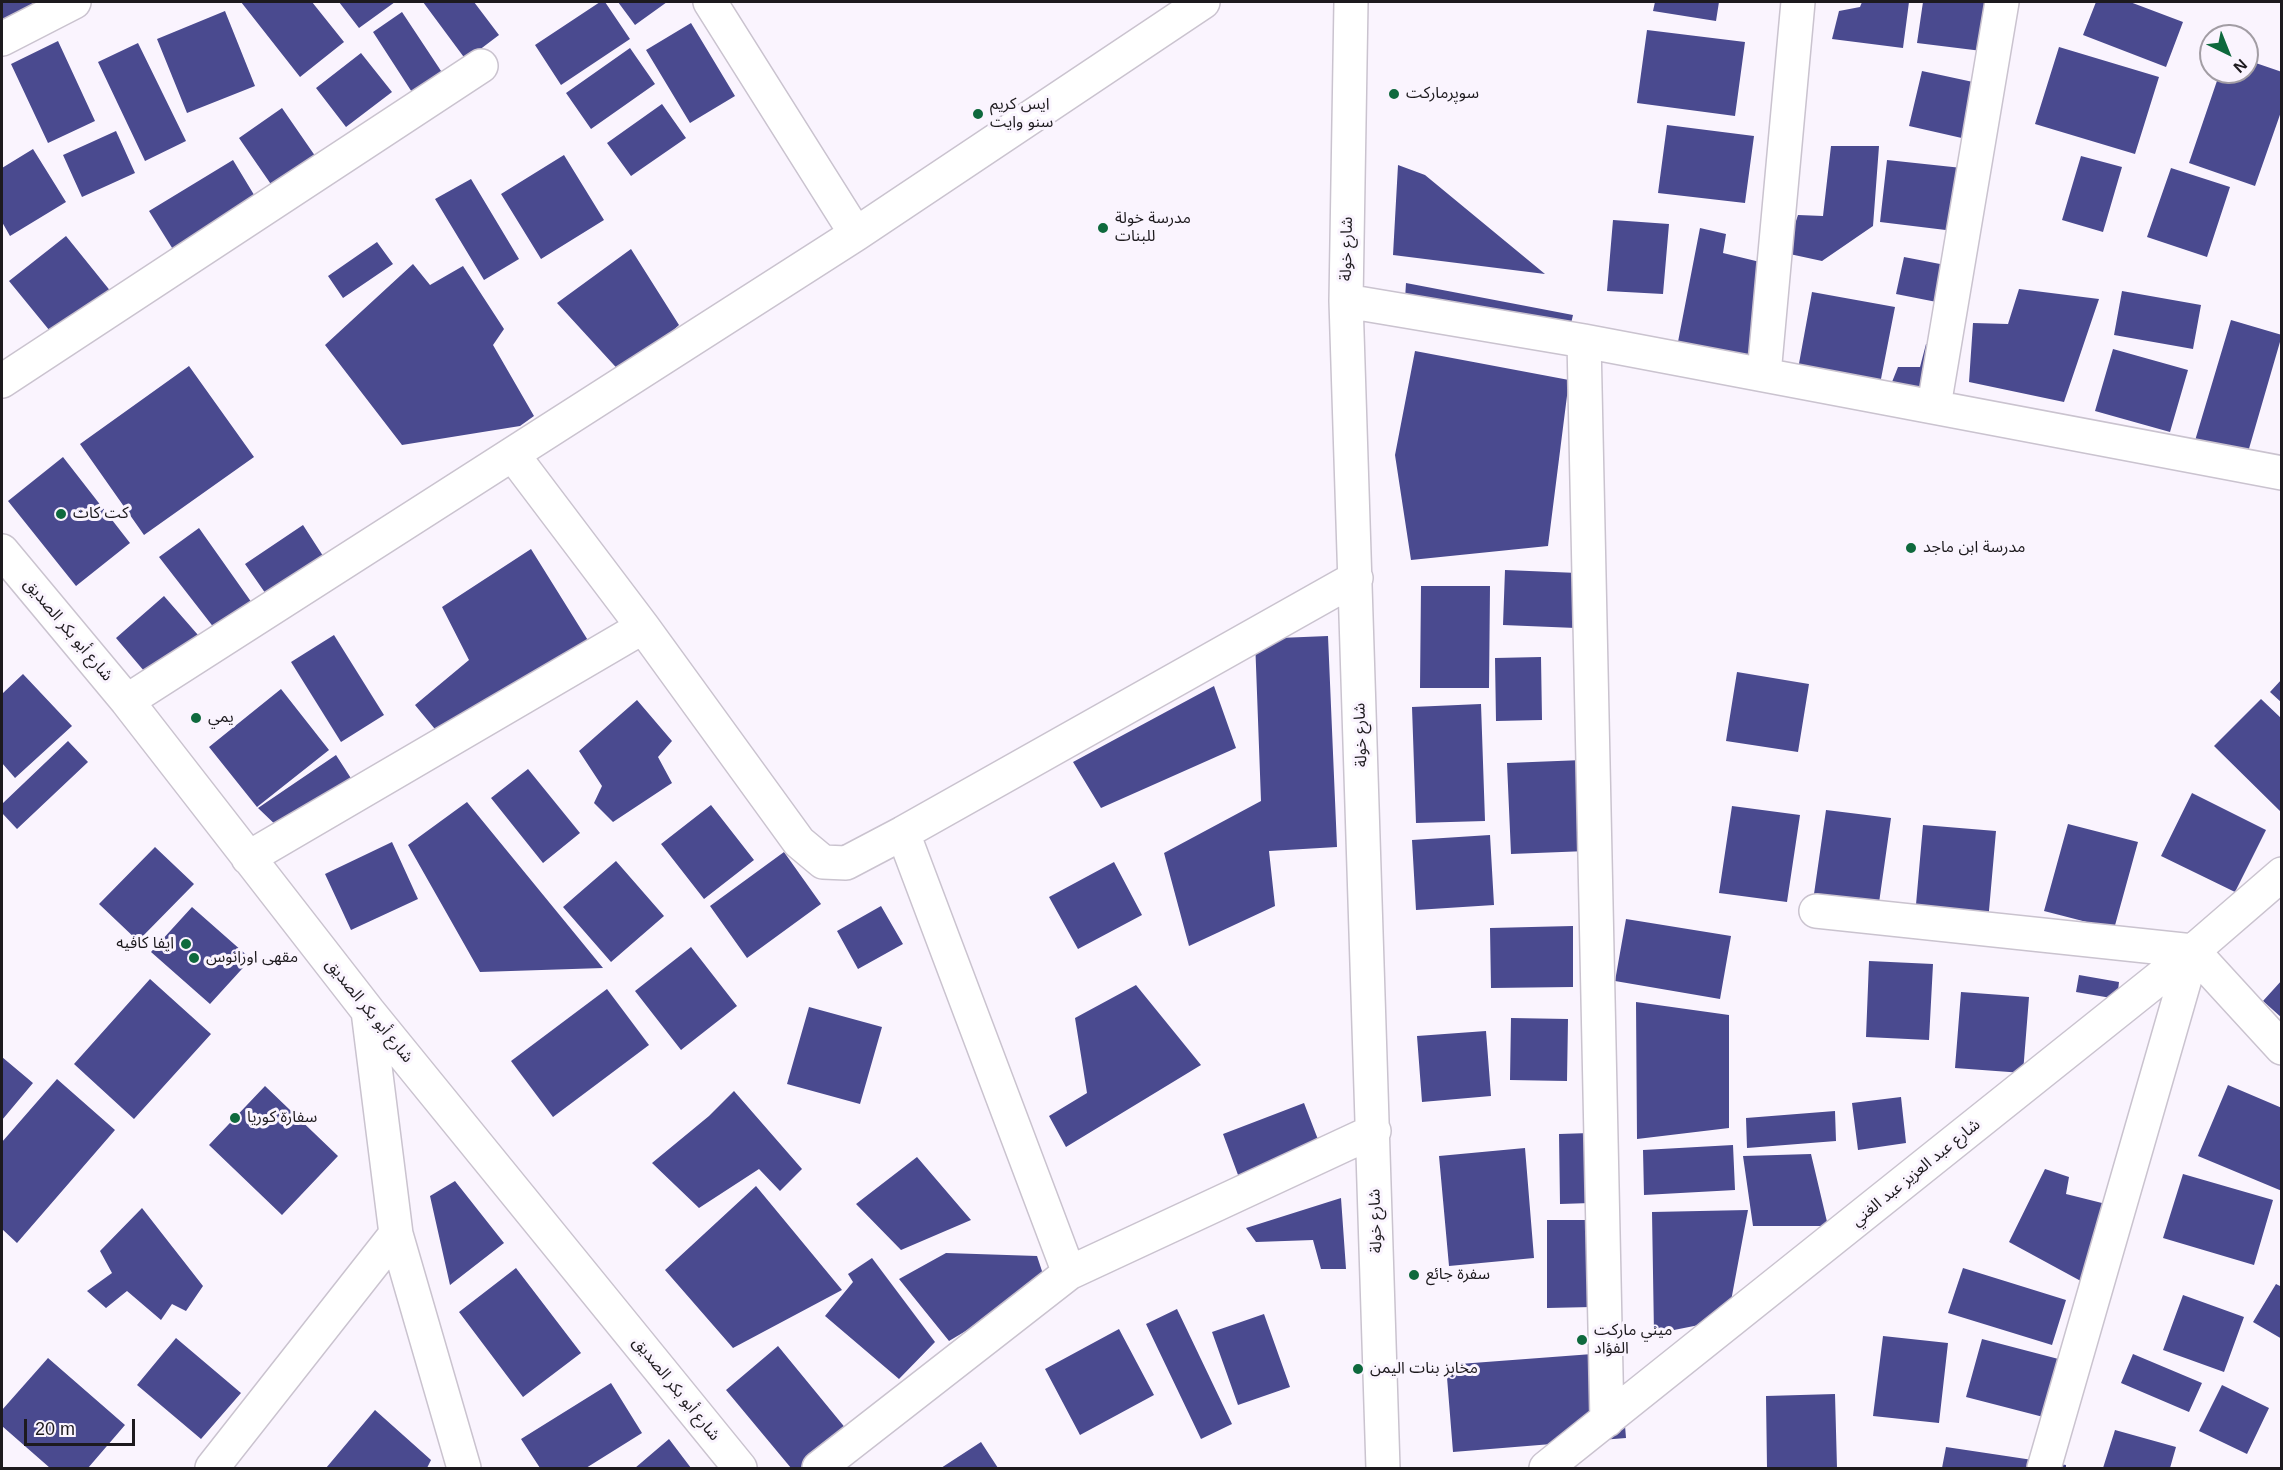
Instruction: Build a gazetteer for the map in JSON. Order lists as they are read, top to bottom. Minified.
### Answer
{"streets":{"street":["شارع خولة","شارع أبو بكر الصديق","شارع عبد العزيز عبد الغني"]},"places":["سوپرمارکت","ايس كريم سنو وايت","مدرسة خولة للبنات","كت كات","مدرسة ابن ماجد","يمي","ايفا كافيه","مقهى اورانوس","سفارة كوريا","سفرة جائع","ميني ماركت الفؤاد","مخابز بنات اليمن"],"scale_bar":"20 m","north":"bottom right"}
